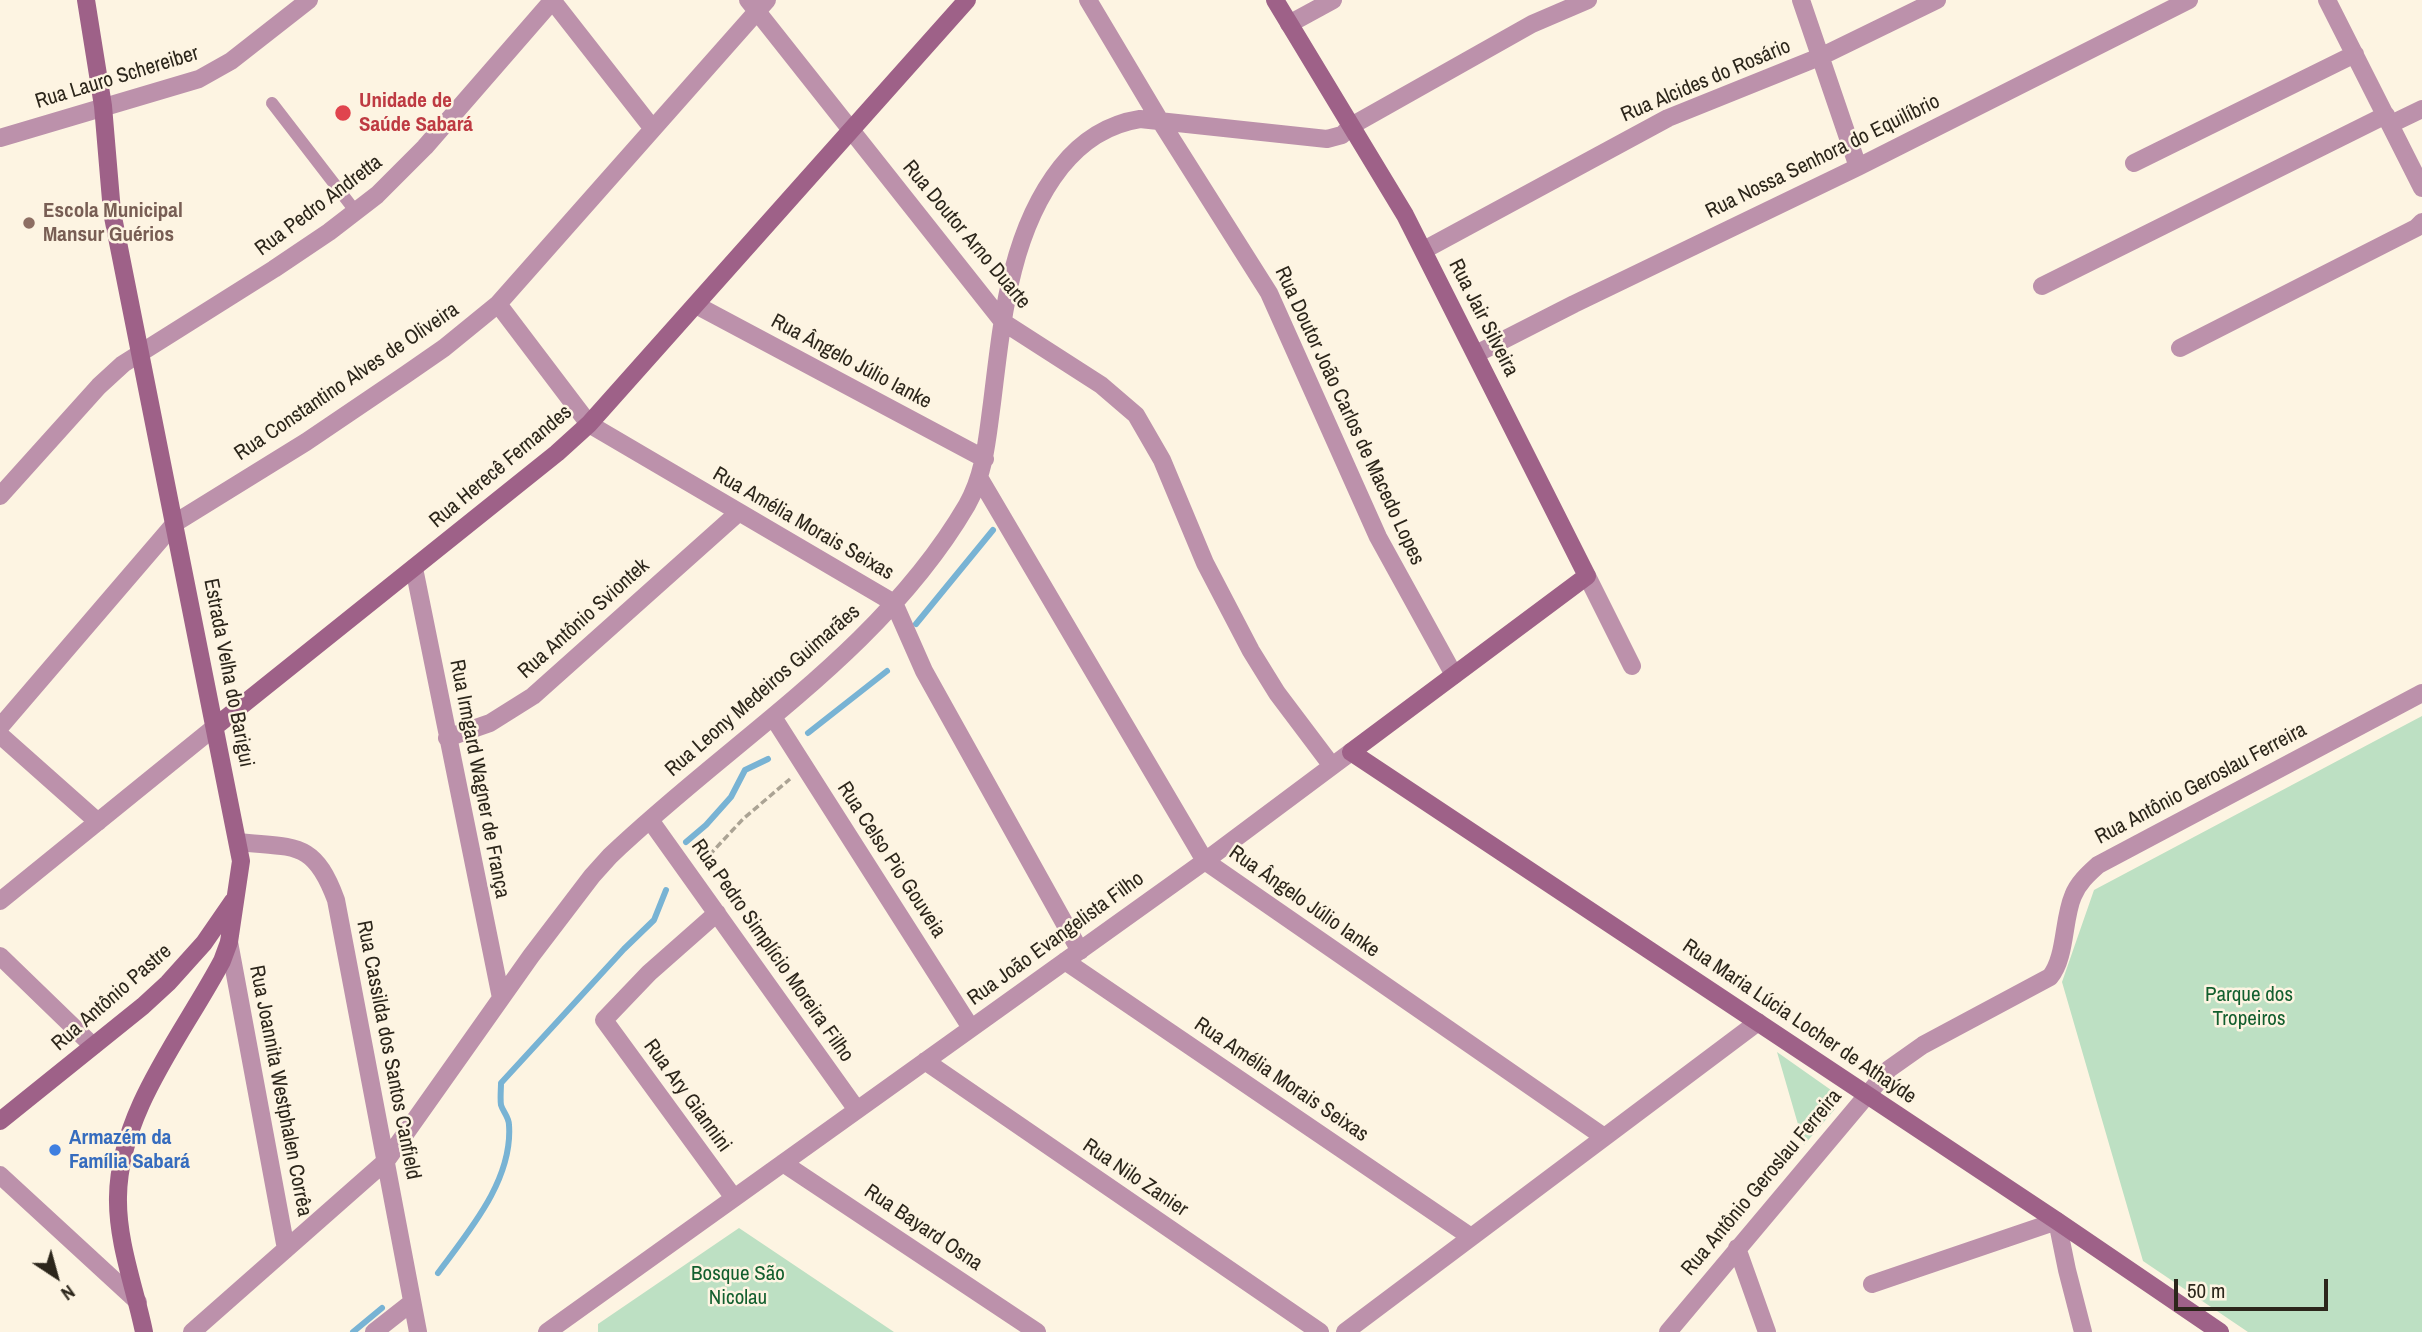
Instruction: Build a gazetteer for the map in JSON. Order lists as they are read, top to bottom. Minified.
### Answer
{"streets":{"street":["Rua Lauro Schereiber","Rua Alcides do Rosário","Rua Nossa Senhora do Equilíbrio","Rua Pedro Andretta","Rua Doutor Arno Duarte","Rua Jair Silveira","Rua Ângelo Júlio Ianke","Rua Constantino Alves de Oliveira","Rua Doutor João Carlos de Macedo Lopes","Rua Herecê Fernandes","Rua Amélia Morais Seixas","Rua Antônio Sviontek","Estrada Velha do Barigui","Rua Leony Medeiros Guimarães","Rua Irmgard Wagner de França","Rua Antônio Geroslau Ferreira","Rua Celso Pio Gouveia","Rua João Evangelista Filho","Rua Pedro Simplício Moreira Filho","Rua Antônio Pastre","Rua Maria Lúcia Locher de Athaýde","Rua Cassilda dos Santos Canfield","Rua Joannita Westphalen Corrêa","Rua Ary Giannini","Rua Nilo Zanier","Rua Bayard Osna"]},"crossings":[["Rua Lauro Schereiber","Estrada Velha do Barigui"],["Rua Alcides do Rosário","Rua Jair Silveira"],["Rua Nossa Senhora do Equilíbrio","Rua Jair Silveira"],["Rua Pedro Andretta","Estrada Velha do Barigui"],["Rua Doutor Arno Duarte","Rua Constantino Alves de Oliveira"],["Rua Doutor Arno Duarte","Rua Herecê Fernandes"],["Rua Doutor Arno Duarte","Rua Leony Medeiros Guimarães"],["Rua Doutor Arno Duarte","Rua João Evangelista Filho"],["Rua Jair Silveira","Rua Leony Medeiros Guimarães"],["Rua Jair Silveira","Rua João Evangelista Filho"],["Rua Ângelo Júlio Ianke","Rua Herecê Fernandes"],["Rua Ângelo Júlio Ianke","Rua Leony Medeiros Guimarães"],["Rua Ângelo Júlio Ianke","Rua João Evangelista Filho"],["Rua Constantino Alves de Oliveira","Rua Amélia Morais Seixas"],["Rua Constantino Alves de Oliveira","Estrada Velha do Barigui"],["Rua Doutor João Carlos de Macedo Lopes","Rua Leony Medeiros Guimarães"],["Rua Doutor João Carlos de Macedo Lopes","Rua João Evangelista Filho"],["Rua Herecê Fernandes","Rua Amélia Morais Seixas"],["Rua Herecê Fernandes","Estrada Velha do Barigui"],["Rua Herecê Fernandes","Rua Irmgard Wagner de França"],["Rua Amélia Morais Seixas","Rua Antônio Sviontek"],["Rua Amélia Morais Seixas","Rua Leony Medeiros Guimarães"],["Rua Amélia Morais Seixas","Rua João Evangelista Filho"],["Rua Antônio Sviontek","Rua Irmgard Wagner de França"],["Estrada Velha do Barigui","Rua Antônio Pastre"],["Estrada Velha do Barigui","Rua Cassilda dos Santos Canfield"],["Estrada Velha do Barigui","Rua Joannita Westphalen Corrêa"],["Rua Leony Medeiros Guimarães","Rua Irmgard Wagner de França"],["Rua Leony Medeiros Guimarães","Rua Celso Pio Gouveia"],["Rua Leony Medeiros Guimarães","Rua Pedro Simplício Moreira Filho"],["Rua Leony Medeiros Guimarães","Rua Cassilda dos Santos Canfield"],["Rua Leony Medeiros Guimarães","Rua Joannita Westphalen Corrêa"],["Rua Antônio Geroslau Ferreira","Rua Maria Lúcia Locher de Athaýde"],["Rua Celso Pio Gouveia","Rua João Evangelista Filho"],["Rua João Evangelista Filho","Rua Pedro Simplício Moreira Filho"],["Rua João Evangelista Filho","Rua Maria Lúcia Locher de Athaýde"],["Rua João Evangelista Filho","Rua Ary Giannini"],["Rua João Evangelista Filho","Rua Nilo Zanier"],["Rua João Evangelista Filho","Rua Bayard Osna"],["Rua Pedro Simplício Moreira Filho","Rua Ary Giannini"]],"parks":["Parque dos Tropeiros","Bosque São Nicolau"],"places":["Unidade de Saúde Sabará","Escola Municipal Mansur Guérios","Armazém da Família Sabará"],"scale_bar":"50 m","north":"bottom right"}
